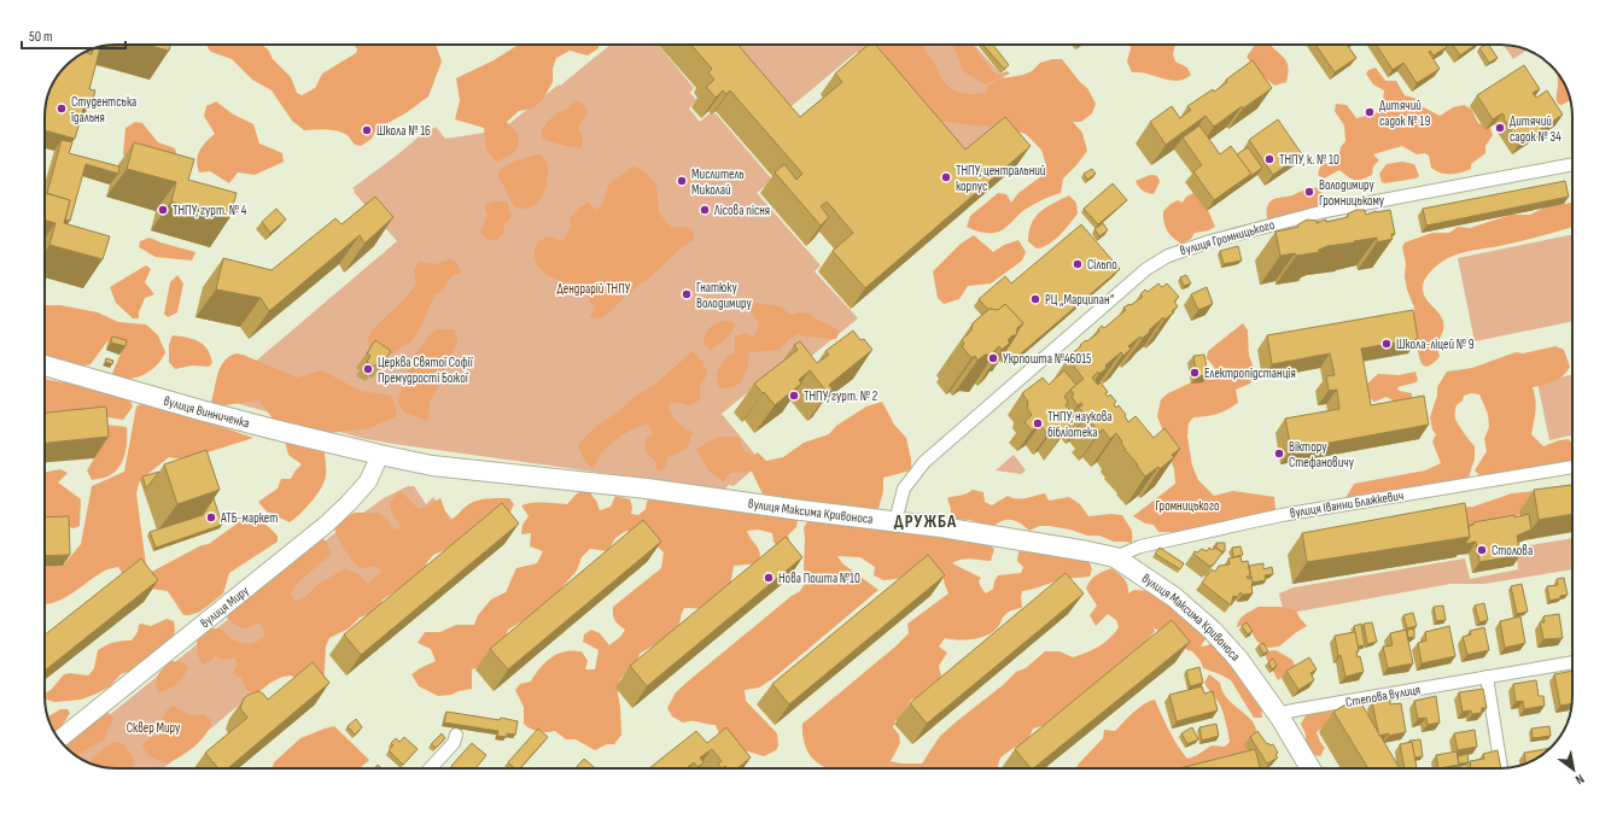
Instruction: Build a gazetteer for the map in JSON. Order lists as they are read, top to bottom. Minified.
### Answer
{"streets":{"main road":["вулиця Винниченка","вулиця Максима Кривоноса","вулиця Миру"],"street":["вулиця Громницького","вулиця Іванни Блажкевич","Степова вулиця"]},"crossings":[["вулиця Громницького","вулиця Максима Кривоноса"],["вулиця Винниченка","вулиця Максима Кривоноса"],["вулиця Винниченка","вулиця Миру"],["вулиця Іванни Блажкевич","вулиця Максима Кривоноса"],["вулиця Максима Кривоноса","вулиця Миру"],["вулиця Максима Кривоноса","Степова вулиця"]],"districts":["ДРУЖБА"],"parks":["Дендрарій ТНПУ","Громницького","Сквер Миру"],"places":["Студентська їдальня","Дитячий садок № 19","Дитячий садок № 34","Школа № 16","ТНПУ, к. № 10","ТНПУ, центральний корпус","Мислитель Миколай","Володимиру Громницькому","ТНПУ, гурт. № 4","Лісова пісня","Сільпо","Гнатюку Володимиру","РЦ „Марципан“","Школа-ліцей № 9","Укрпошта №46015","Церква Святої Софії Премудрості Божої","Електропідстанція","ТНПУ, гурт. № 2","ТНПУ, наукова бібліотека","Віктору Стефановичу","АТБ-маркет","Столова","Нова Пошта №10"],"scale_bar":"50 m","north":"bottom right"}
